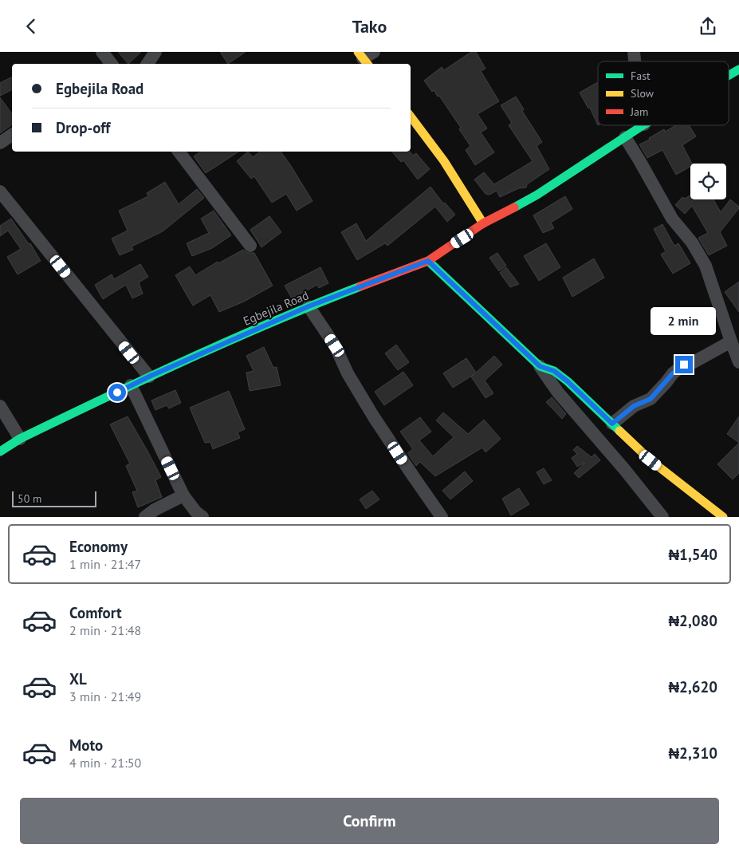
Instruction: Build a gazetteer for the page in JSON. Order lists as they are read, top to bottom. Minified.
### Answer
{"streets":{"street":["Egbejila Road"]},"legend":["Fast","Slow","Jam"],"scale_bar":"50 m","page":{"header":"Tako","banner":["Egbejila Road","Drop-off"],"bubble":"2 min","scale":"50 m","list":[{"name":"Economy","note":"1 min · 21:47","value":"₦1,540"},{"name":"Comfort","note":"2 min · 21:48","value":"₦2,080"},{"name":"XL","note":"3 min · 21:49","value":"₦2,620"},{"name":"Moto","note":"4 min · 21:50","value":"₦2,310"}],"buttons":"Confirm"}}
